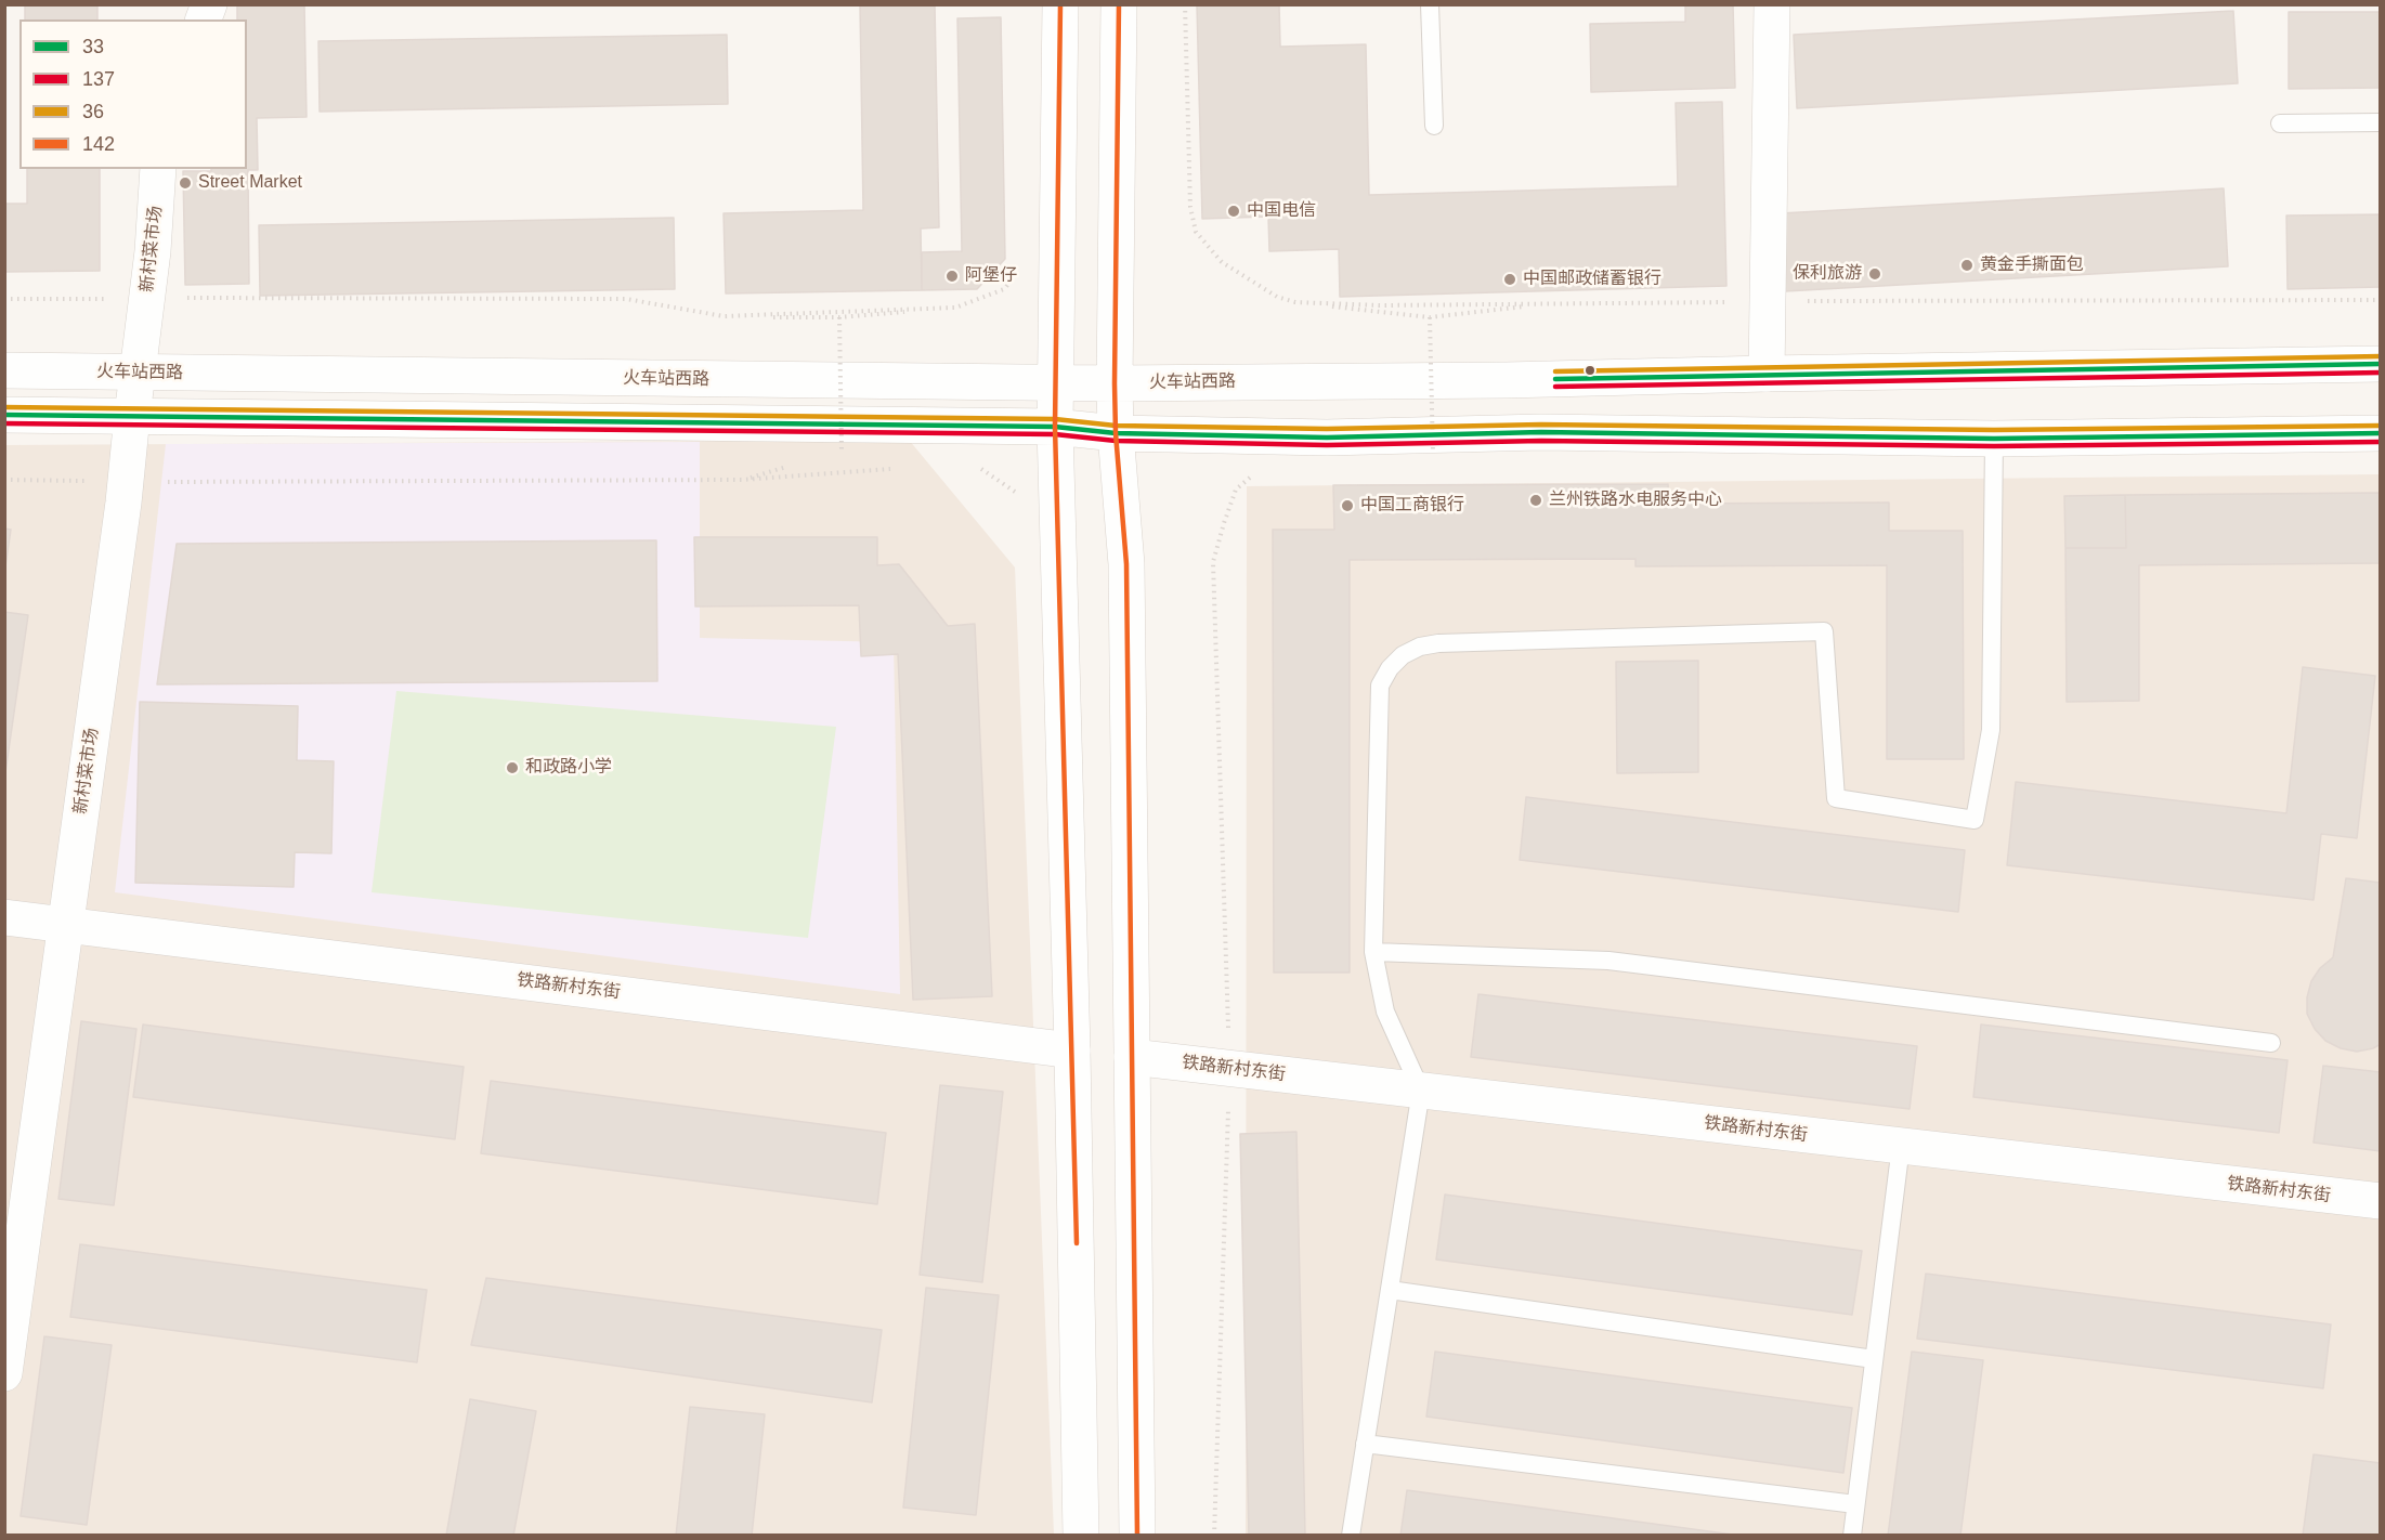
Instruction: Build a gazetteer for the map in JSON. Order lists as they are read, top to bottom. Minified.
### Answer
{"streets":{"street":["新村菜市场","火车站西路","铁路新村东街"]},"crossings":[["新村菜市场","火车站西路"],["新村菜市场","铁路新村东街"]],"places":["Street Market","中国电信","黄金手撕面包","保利旅游","阿堡仔","中国邮政储蓄银行","兰州铁路水电服务中心","中国工商银行","和政路小学"],"lines":["transit line 142","transit line 36","transit line 33","transit line 137"],"legend":["33","137","36","142"]}
